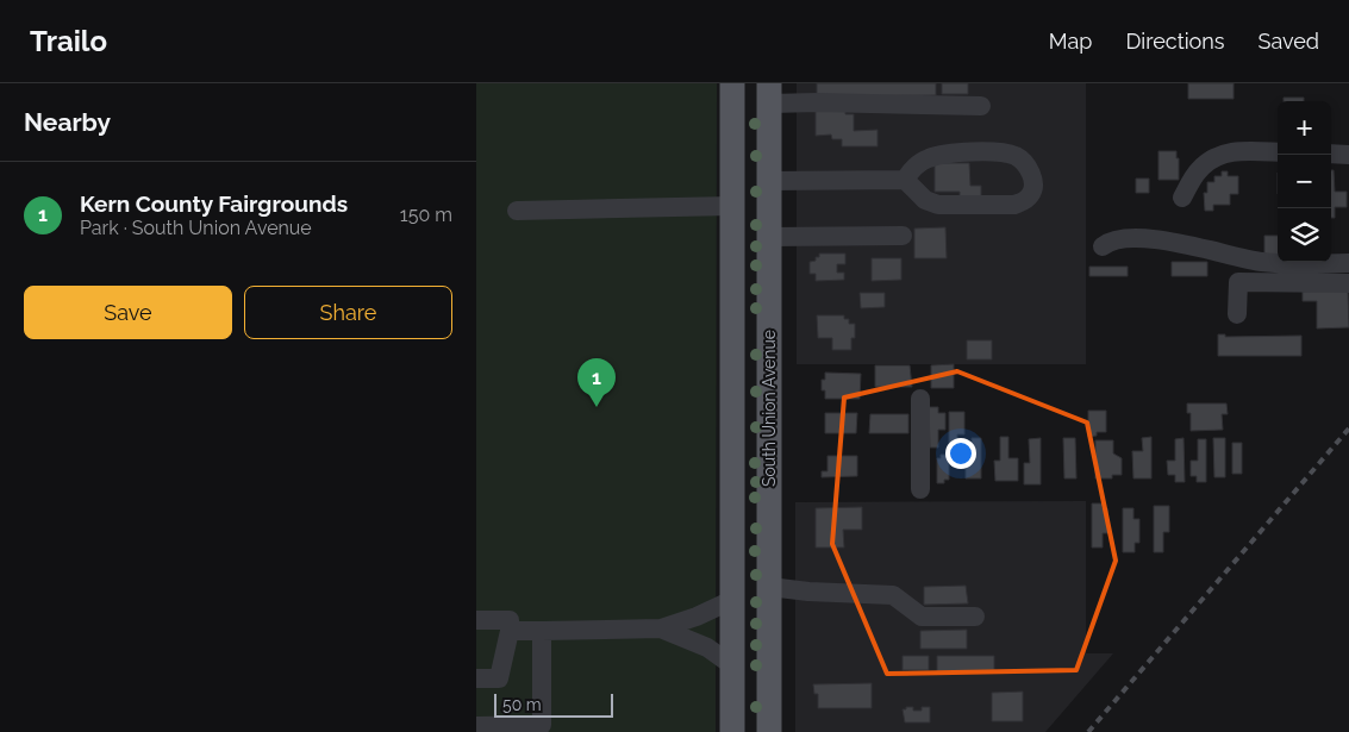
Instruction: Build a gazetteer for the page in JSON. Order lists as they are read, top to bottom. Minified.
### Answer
{"streets":{"main road":["South Union Avenue"]},"scale_bar":"50 m","page":{"header":"Trailo","nav":["Map","Directions","Saved"],"heading":"Nearby","map_buttons":["+","−"],"list":[{"mark":"1","name":"Kern County Fairgrounds","note":"Park · South Union Avenue","value":"150 m"}],"buttons":["Save","Share"],"pins":"1","scale":"50 m"}}
